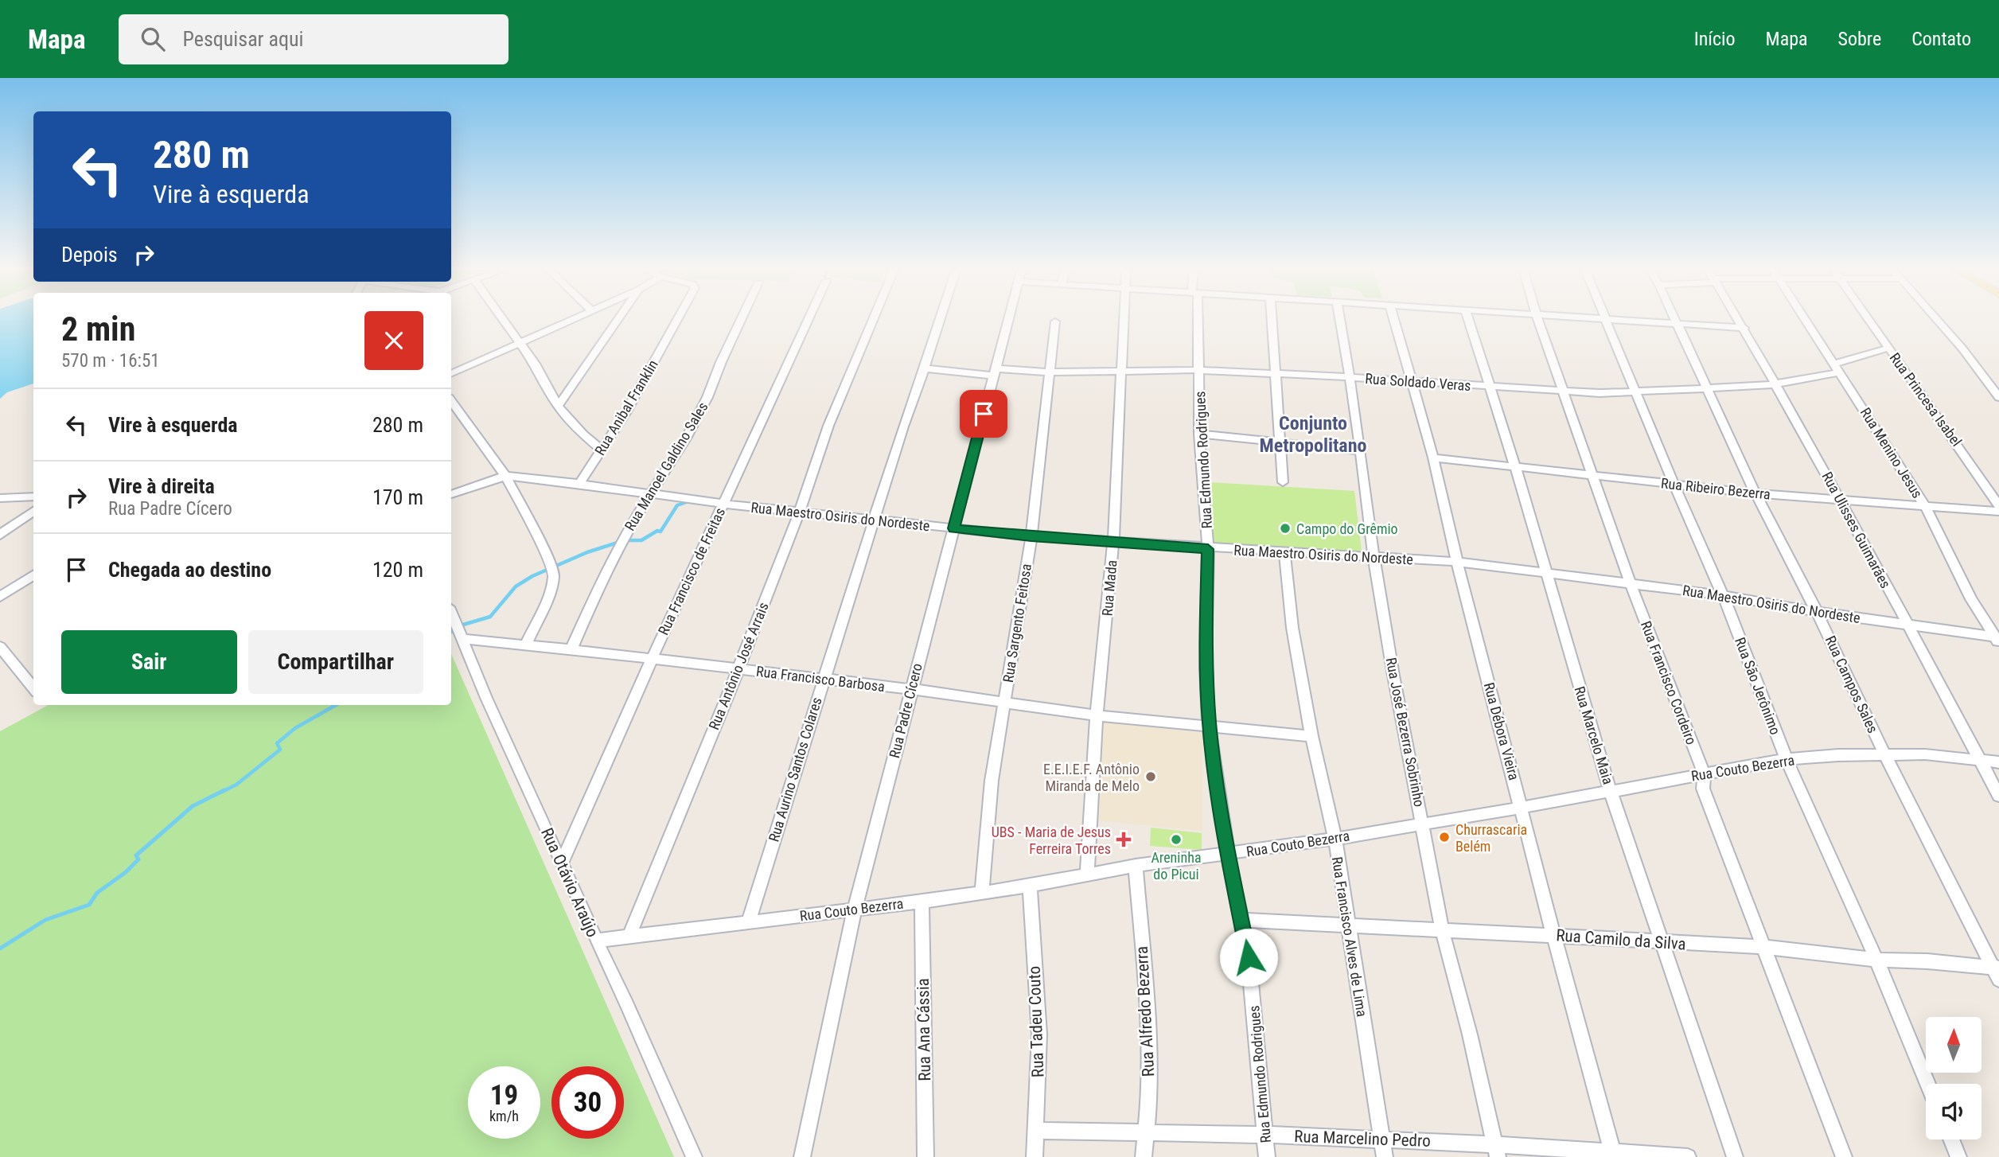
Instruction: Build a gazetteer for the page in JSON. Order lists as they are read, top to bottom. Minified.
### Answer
{"streets":{"street":["Rua Soldado Veras","Rua Princesa Isabel","Rua Anibal Franklin","Rua Menino Jesus","Rua Edmundo Rodrigues","Rua Manoel Galdino Sales","Rua Ribeiro Bezerra","Rua Maestro Osiris do Nordeste","Rua Ulisses Guimarães","Rua Francisco de Freitas","Rua Mada","Rua Sargento Feitosa","Rua Antônio José Arrais","Rua Francisco Barbosa","Rua Francisco Cordeiro","Rua Campos Sales","Rua São Jerônimo","Rua Padre Cícero","Rua Débora Vieira","Rua José Bezerra Sobrinho","Rua Marcelo Maia","Rua Couto Bezerra","Rua Aurino Santos Colares","Rua Otávio Araújo","Rua Francisco Alves de Lima","Rua Camilo da Silva","Rua Alfredo Bezerra","Rua Tadeu Couto","Rua Ana Cássia","Rua Marcelino Pedro"]},"crossings":[["Rua Soldado Veras","Rua Menino Jesus"],["Rua Soldado Veras","Rua Edmundo Rodrigues"],["Rua Soldado Veras","Rua Ulisses Guimarães"],["Rua Soldado Veras","Rua Mada"],["Rua Soldado Veras","Rua Sargento Feitosa"],["Rua Soldado Veras","Rua Francisco Cordeiro"],["Rua Soldado Veras","Rua Campos Sales"],["Rua Soldado Veras","Rua São Jerônimo"],["Rua Soldado Veras","Rua Padre Cícero"],["Rua Soldado Veras","Rua Débora Vieira"],["Rua Soldado Veras","Rua José Bezerra Sobrinho"],["Rua Soldado Veras","Rua Marcelo Maia"],["Rua Soldado Veras","Rua Aurino Santos Colares"],["Rua Anibal Franklin","Rua Maestro Osiris do Nordeste"],["Rua Menino Jesus","Rua Ribeiro Bezerra"],["Rua Menino Jesus","Rua Maestro Osiris do Nordeste"],["Rua Edmundo Rodrigues","Rua Maestro Osiris do Nordeste"],["Rua Edmundo Rodrigues","Rua Francisco Barbosa"],["Rua Edmundo Rodrigues","Rua Couto Bezerra"],["Rua Edmundo Rodrigues","Rua Camilo da Silva"],["Rua Edmundo Rodrigues","Rua Marcelino Pedro"],["Rua Manoel Galdino Sales","Rua Maestro Osiris do Nordeste"],["Rua Manoel Galdino Sales","Rua Francisco Barbosa"],["Rua Ribeiro Bezerra","Rua Ulisses Guimarães"],["Rua Ribeiro Bezerra","Rua Francisco Cordeiro"],["Rua Ribeiro Bezerra","Rua Campos Sales"],["Rua Ribeiro Bezerra","Rua São Jerônimo"],["Rua Ribeiro Bezerra","Rua Débora Vieira"],["Rua Ribeiro Bezerra","Rua Marcelo Maia"],["Rua Maestro Osiris do Nordeste","Rua Ulisses Guimarães"],["Rua Maestro Osiris do Nordeste","Rua Francisco de Freitas"],["Rua Maestro Osiris do Nordeste","Rua Mada"],["Rua Maestro Osiris do Nordeste","Rua Sargento Feitosa"],["Rua Maestro Osiris do Nordeste","Rua Antônio José Arrais"],["Rua Maestro Osiris do Nordeste","Rua Francisco Cordeiro"],["Rua Maestro Osiris do Nordeste","Rua Campos Sales"],["Rua Maestro Osiris do Nordeste","Rua São Jerônimo"],["Rua Maestro Osiris do Nordeste","Rua Padre Cícero"],["Rua Maestro Osiris do Nordeste","Rua Débora Vieira"],["Rua Maestro Osiris do Nordeste","Rua José Bezerra Sobrinho"],["Rua Maestro Osiris do Nordeste","Rua Marcelo Maia"],["Rua Maestro Osiris do Nordeste","Rua Aurino Santos Colares"],["Rua Maestro Osiris do Nordeste","Rua Francisco Alves de Lima"],["Rua Ulisses Guimarães","Rua Couto Bezerra"],["Rua Francisco de Freitas","Rua Francisco Barbosa"],["Rua Francisco de Freitas","Rua Otávio Araújo"],["Rua Mada","Rua Francisco Barbosa"],["Rua Mada","Rua Couto Bezerra"],["Rua Sargento Feitosa","Rua Francisco Barbosa"],["Rua Sargento Feitosa","Rua Couto Bezerra"],["Rua Antônio José Arrais","Rua Francisco Barbosa"],["Rua Antônio José Arrais","Rua Couto Bezerra"],["Rua Francisco Barbosa","Rua Padre Cícero"],["Rua Francisco Barbosa","Rua Aurino Santos Colares"],["Rua Francisco Barbosa","Rua Otávio Araújo"],["Rua Francisco Barbosa","Rua Francisco Alves de Lima"],["Rua Francisco Cordeiro","Rua Couto Bezerra"],["Rua Francisco Cordeiro","Rua Camilo da Silva"],["Rua Campos Sales","Rua Couto Bezerra"],["Rua Campos Sales","Rua Camilo da Silva"],["Rua São Jerônimo","Rua Couto Bezerra"],["Rua São Jerônimo","Rua Camilo da Silva"],["Rua Padre Cícero","Rua Couto Bezerra"],["Rua Débora Vieira","Rua Couto Bezerra"],["Rua Débora Vieira","Rua Camilo da Silva"],["Rua Débora Vieira","Rua Marcelino Pedro"],["Rua José Bezerra Sobrinho","Rua Couto Bezerra"],["Rua José Bezerra Sobrinho","Rua Camilo da Silva"],["Rua José Bezerra Sobrinho","Rua Marcelino Pedro"],["Rua Marcelo Maia","Rua Couto Bezerra"],["Rua Marcelo Maia","Rua Camilo da Silva"],["Rua Couto Bezerra","Rua Aurino Santos Colares"],["Rua Couto Bezerra","Rua Otávio Araújo"],["Rua Couto Bezerra","Rua Francisco Alves de Lima"],["Rua Couto Bezerra","Rua Alfredo Bezerra"],["Rua Couto Bezerra","Rua Tadeu Couto"],["Rua Couto Bezerra","Rua Ana Cássia"],["Rua Francisco Alves de Lima","Rua Camilo da Silva"],["Rua Francisco Alves de Lima","Rua Marcelino Pedro"],["Rua Alfredo Bezerra","Rua Marcelino Pedro"],["Rua Tadeu Couto","Rua Marcelino Pedro"]],"districts":["Conjunto Metropolitano"],"places":{"other":["Campo do Grêmio","E.E.I.E.F. Antônio Miranda de Melo","Churrascaria Belém","Areninha do Picui"],"health":["UBS - Maria de Jesus Ferreira Torres"]},"north":"top","page":{"header":"Mapa","search":"Pesquisar aqui","nav":["Início","Mapa","Sobre","Contato"],"turn":["280 m","Vire à esquerda"],"then":"Depois","heading":["2 min","570 m · 16:51"],"list":[{"name":"Vire à esquerda","value":"280 m"},{"name":"Vire à direita","note":"Rua Padre Cícero","value":"170 m"},{"name":"Chegada ao destino","value":"120 m"}],"buttons":["Sair","Compartilhar"],"speed":"19 km/h","limit":"30"}}
